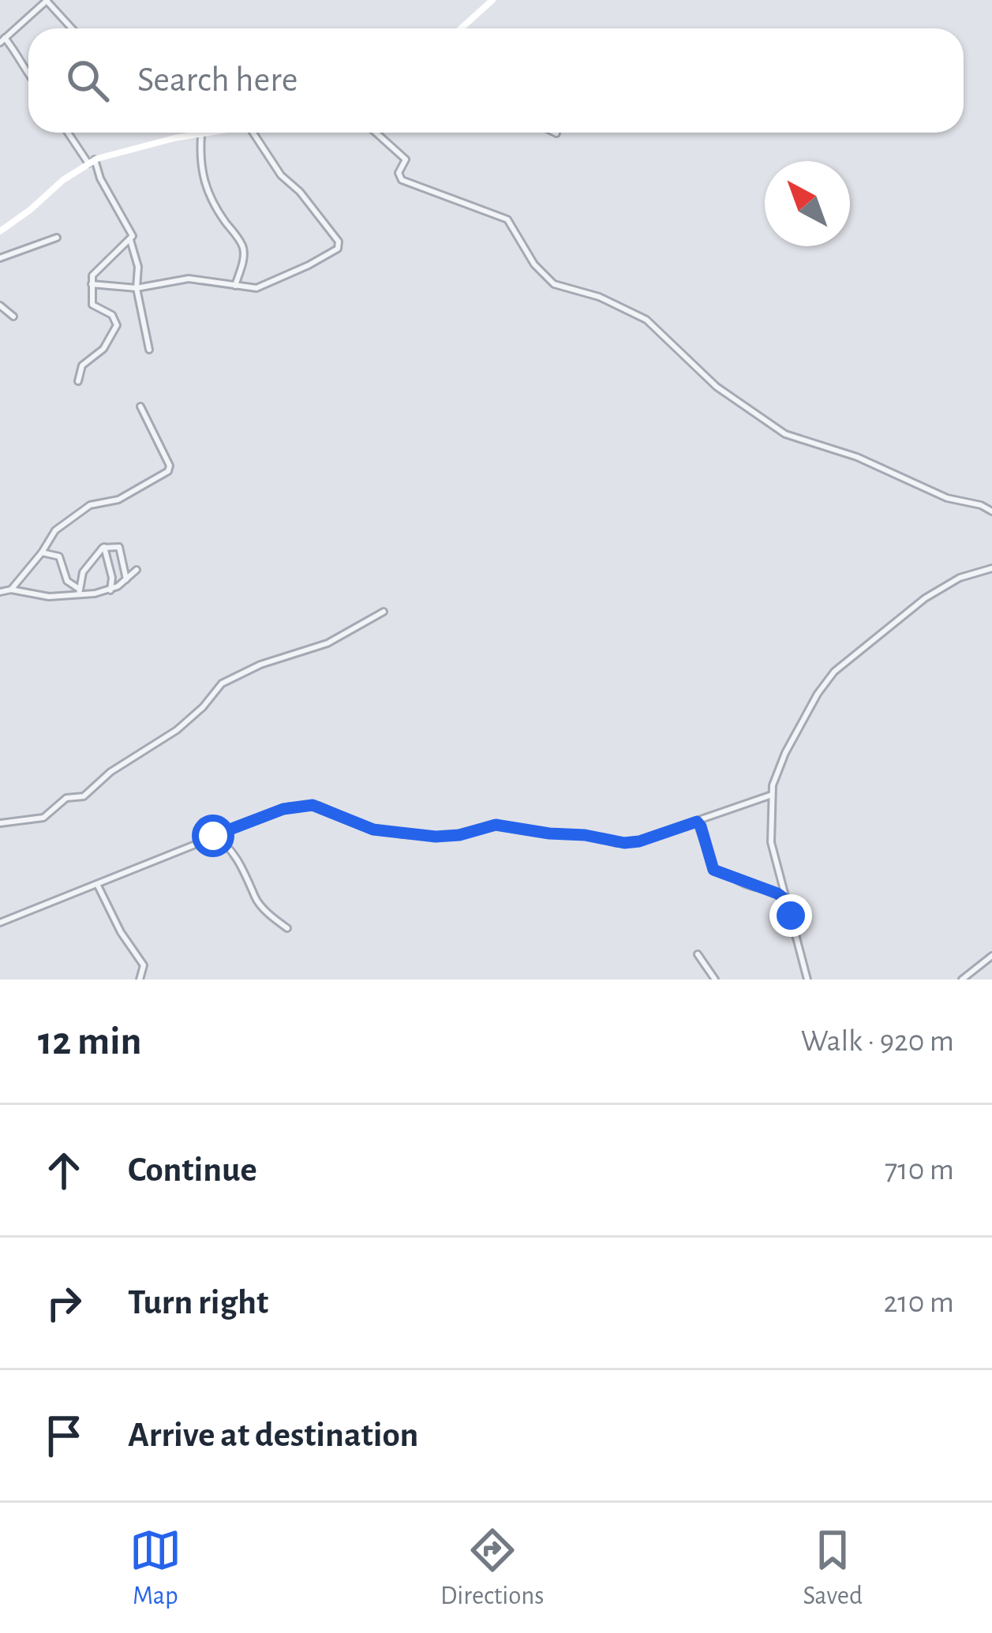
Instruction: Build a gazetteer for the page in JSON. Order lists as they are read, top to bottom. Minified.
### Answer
{"north":"top left","page":{"search":"Search here","heading":["12 min","Walk · 920 m"],"list":[["Continue","710 m"],["Turn right","210 m"],"Arrive at destination"],"nav":["Map","Directions","Saved"]}}
